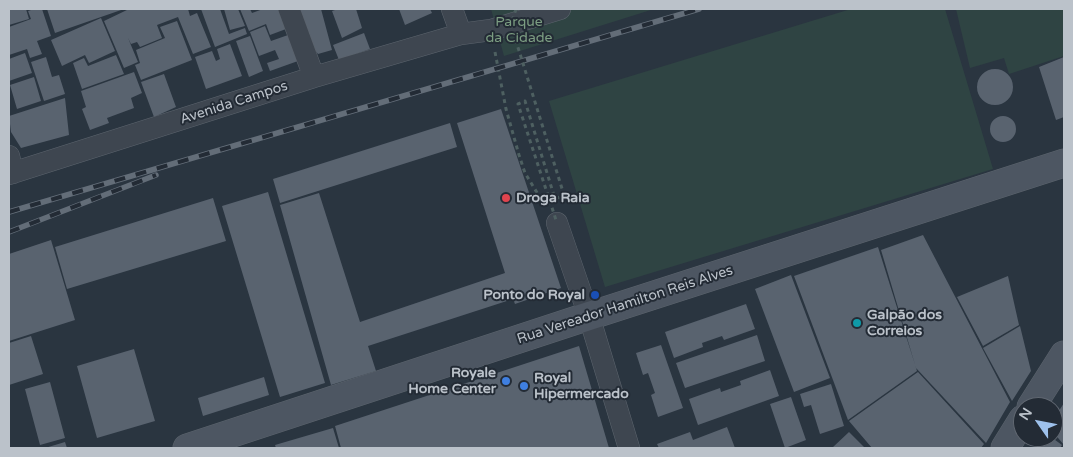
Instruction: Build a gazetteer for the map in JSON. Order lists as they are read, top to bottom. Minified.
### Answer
{"streets":{"main road":["Rua Vereador Hamilton Reis Alves"],"street":["Avenida Campos"]},"parks":["Parque da Cidade"],"places":["Droga Raia","Ponto do Royal","Galpão dos Correios","Royale Home Center","Royal Hipermercado"],"north":"top left"}
